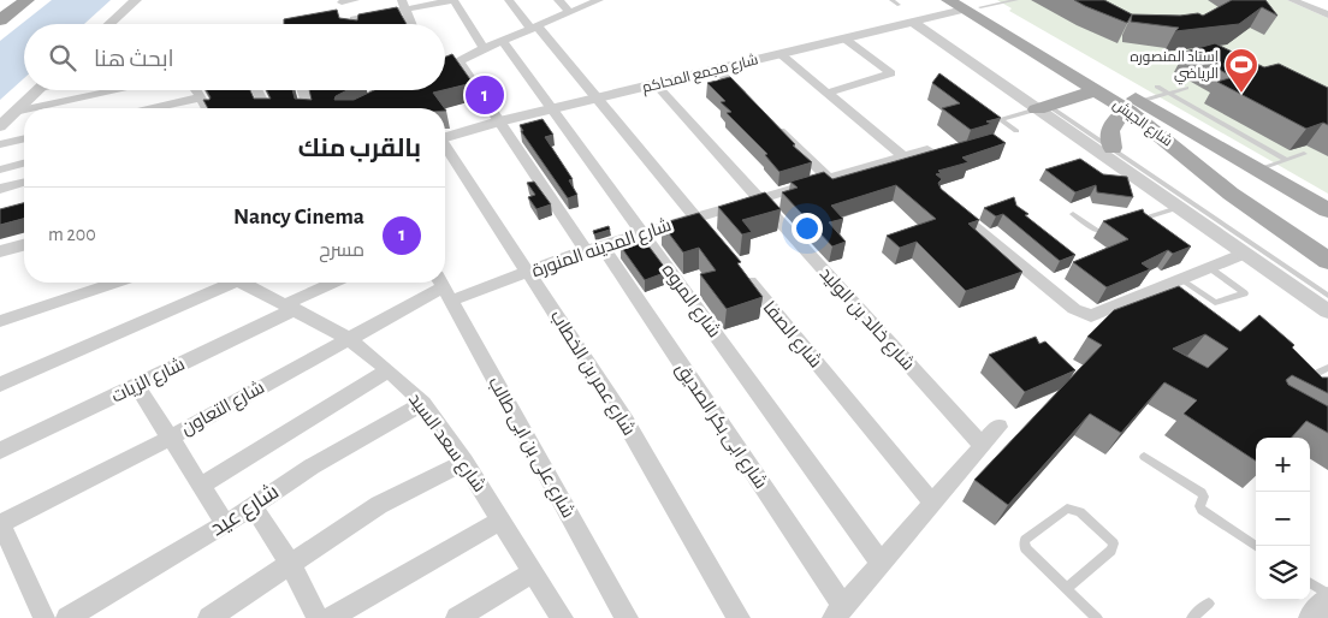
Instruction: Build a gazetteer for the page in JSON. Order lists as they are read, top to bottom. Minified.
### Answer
{"streets":{"main road":["شارع الجيش"],"street":["شارع مجمع المحاكم","شارع المدينه المنورة","شارع المروه","شارع خالد بن الوليد","شارع الصفا","شارع عمر بن الخطاب","شارع الزيات","شارع التعاون","شارع ابى بكر الصديق","شارع سعد السيد","شارع على بن ابى طالب","شارع عيد"]},"crossings":[["شارع مجمع المحاكم","شارع الجيش"],["شارع مجمع المحاكم","شارع المروه"],["شارع مجمع المحاكم","شارع خالد بن الوليد"],["شارع مجمع المحاكم","شارع ابى بكر الصديق"],["شارع المدينه المنورة","شارع المروه"],["شارع المدينه المنورة","شارع خالد بن الوليد"],["شارع المدينه المنورة","شارع عمر بن الخطاب"],["شارع المدينه المنورة","شارع التعاون"],["شارع المدينه المنورة","شارع ابى بكر الصديق"],["شارع المدينه المنورة","شارع على بن ابى طالب"],["شارع الزيات","شارع سعد السيد"],["شارع التعاون","شارع سعد السيد"],["شارع التعاون","شارع على بن ابى طالب"],["شارع سعد السيد","شارع عيد"]],"places":{"sports":["إستاد المنصوره الرياضي"]},"page":{"search":"ابحث هنا","pins":"1","heading":"بالقرب منك","list":[{"mark":"1","name":"Nancy Cinema","note":"مسرح","value":"200 m"}],"map_buttons":["+","−"]}}
